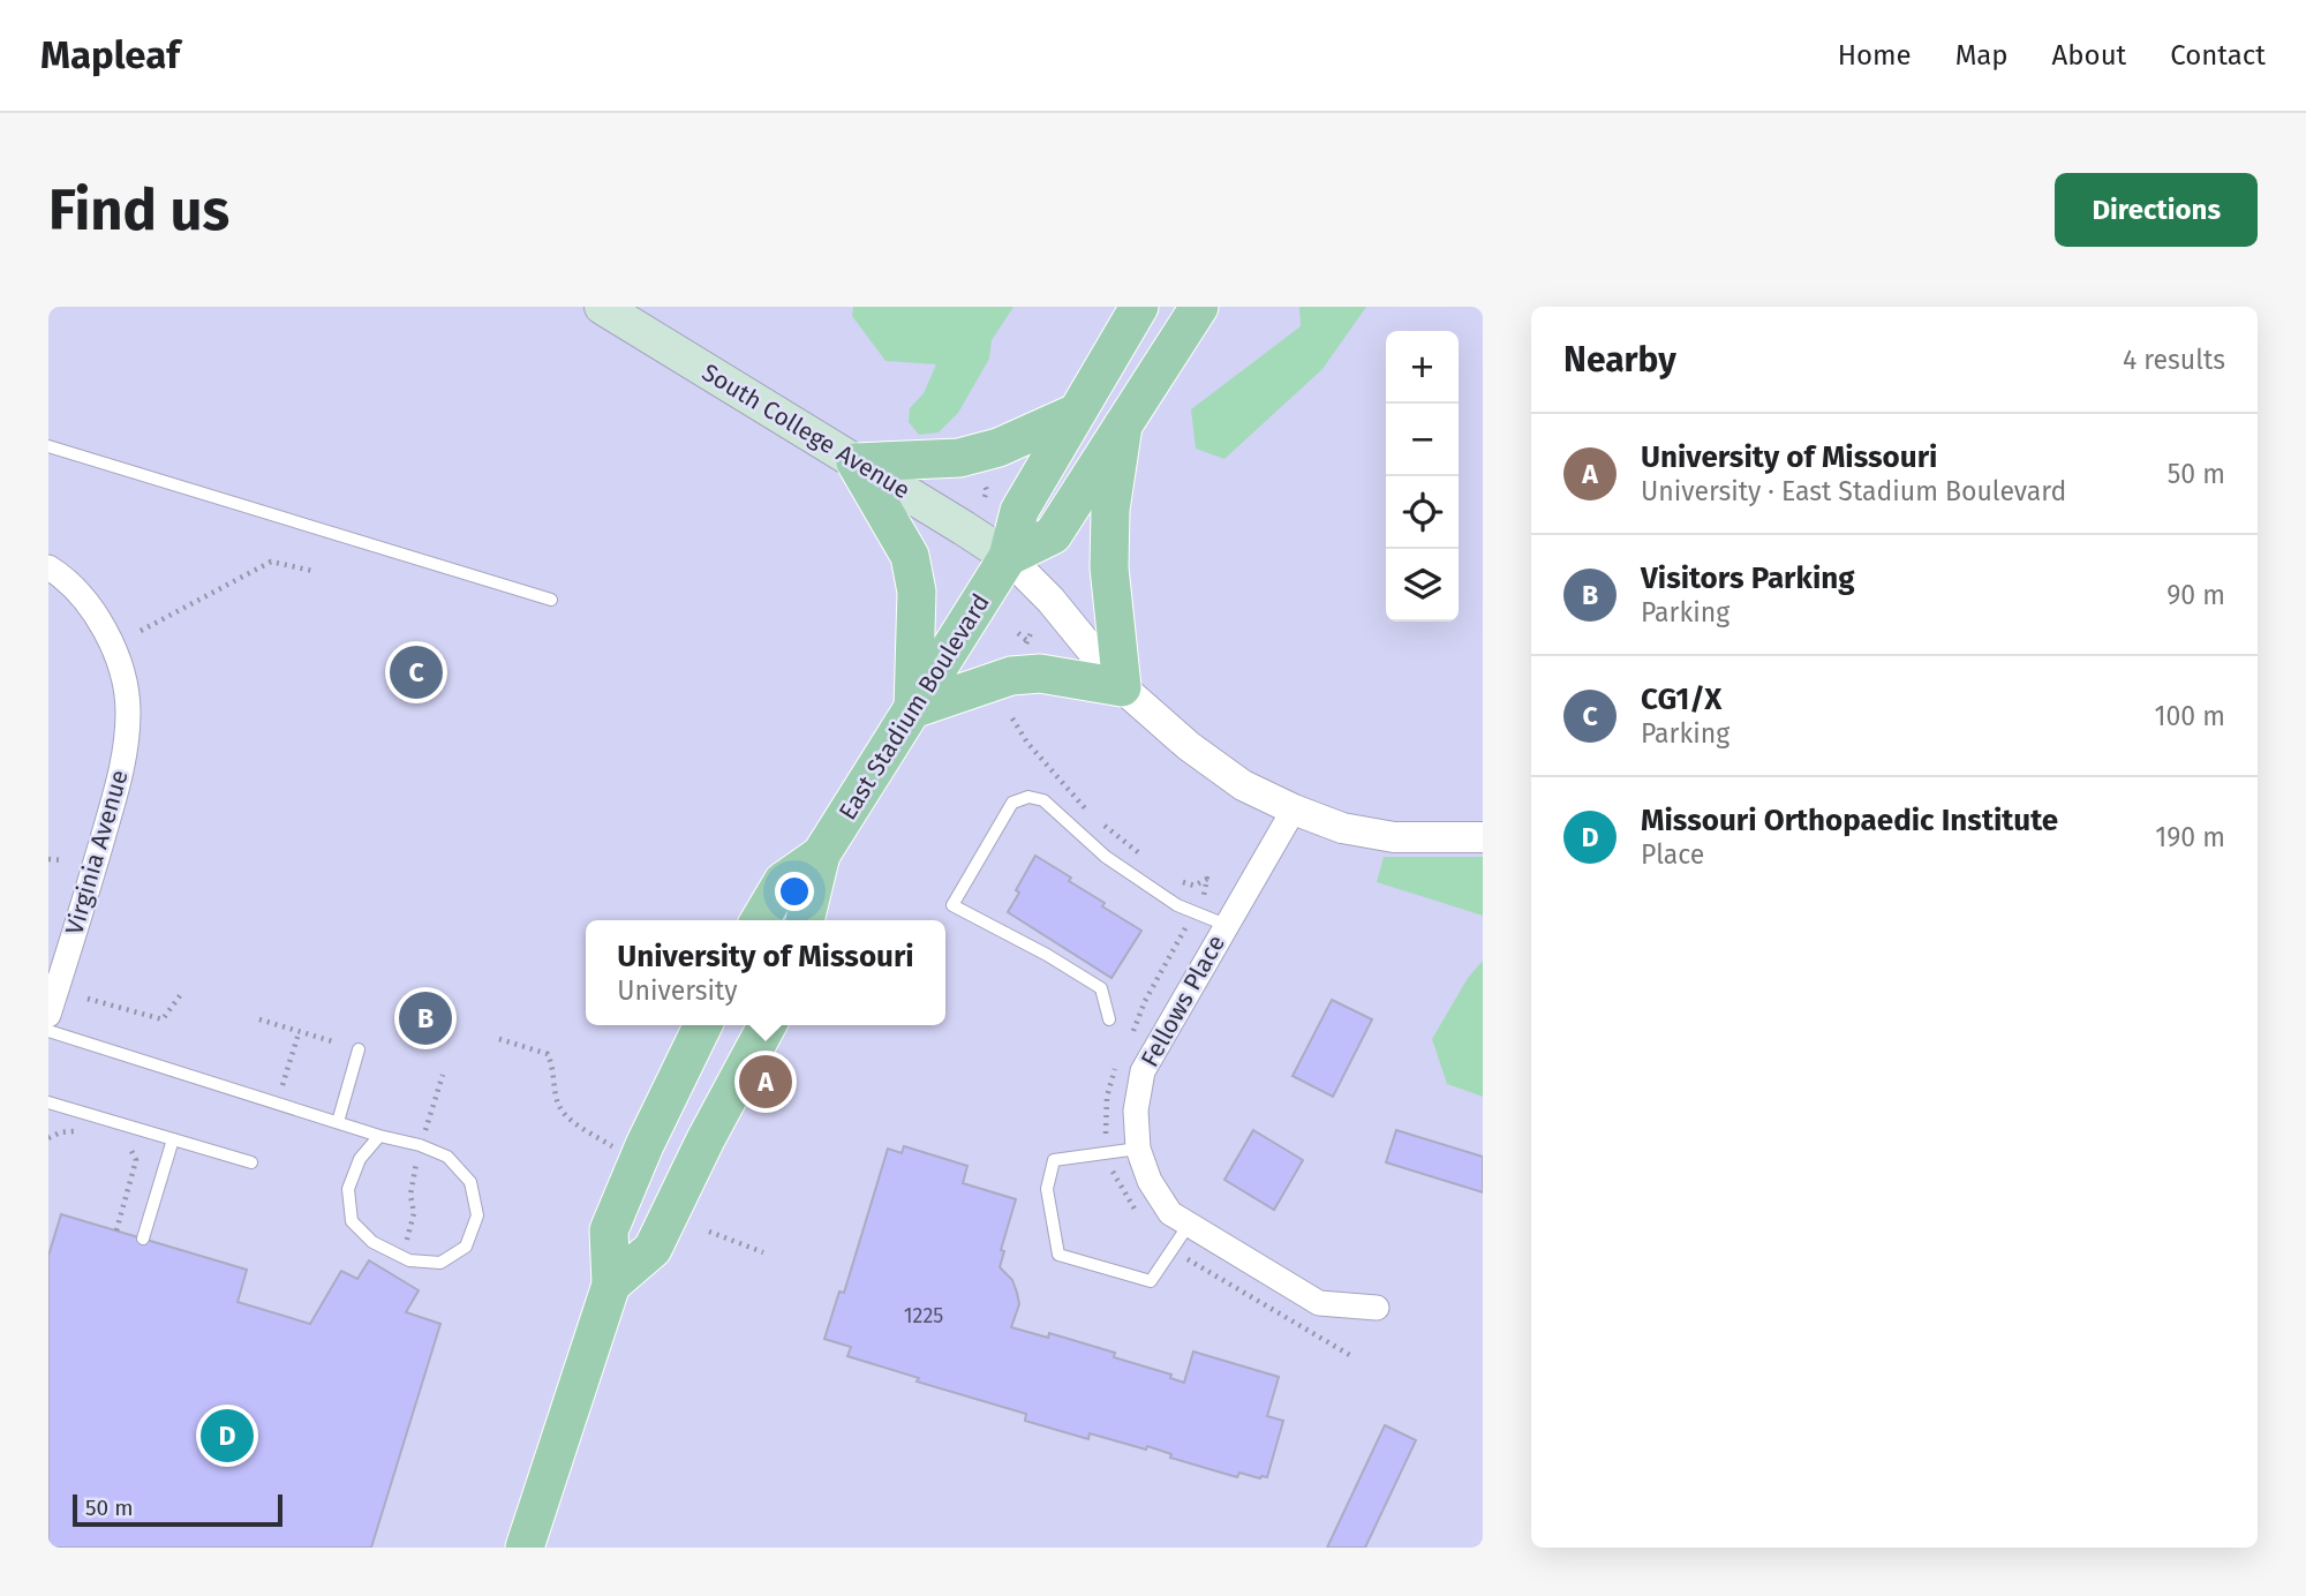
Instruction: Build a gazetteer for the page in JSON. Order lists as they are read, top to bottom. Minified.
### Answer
{"streets":{"main road":["South College Avenue","East Stadium Boulevard"],"street":["Virginia Avenue","Fellows Place"]},"crossings":[["South College Avenue","East Stadium Boulevard"]],"house_numbers":["1225"],"scale_bar":"50 m","page":{"header":"Mapleaf","nav":["Home","Map","About","Contact"],"buttons":"Directions","title":"Find us","heading":["Nearby","4 results"],"map_buttons":["+","−"],"list":[{"mark":"A","name":"University of Missouri","note":"University · East Stadium Boulevard","value":"50 m"},{"mark":"B","name":"Visitors Parking","note":"Parking","value":"90 m"},{"mark":"C","name":"CG1/X","note":"Parking","value":"100 m"},{"mark":"D","name":"Missouri Orthopaedic Institute","note":"Place","value":"190 m"}],"pins":["C","B","A","D"],"popup":["University of Missouri","University"],"scale":"50 m"}}
